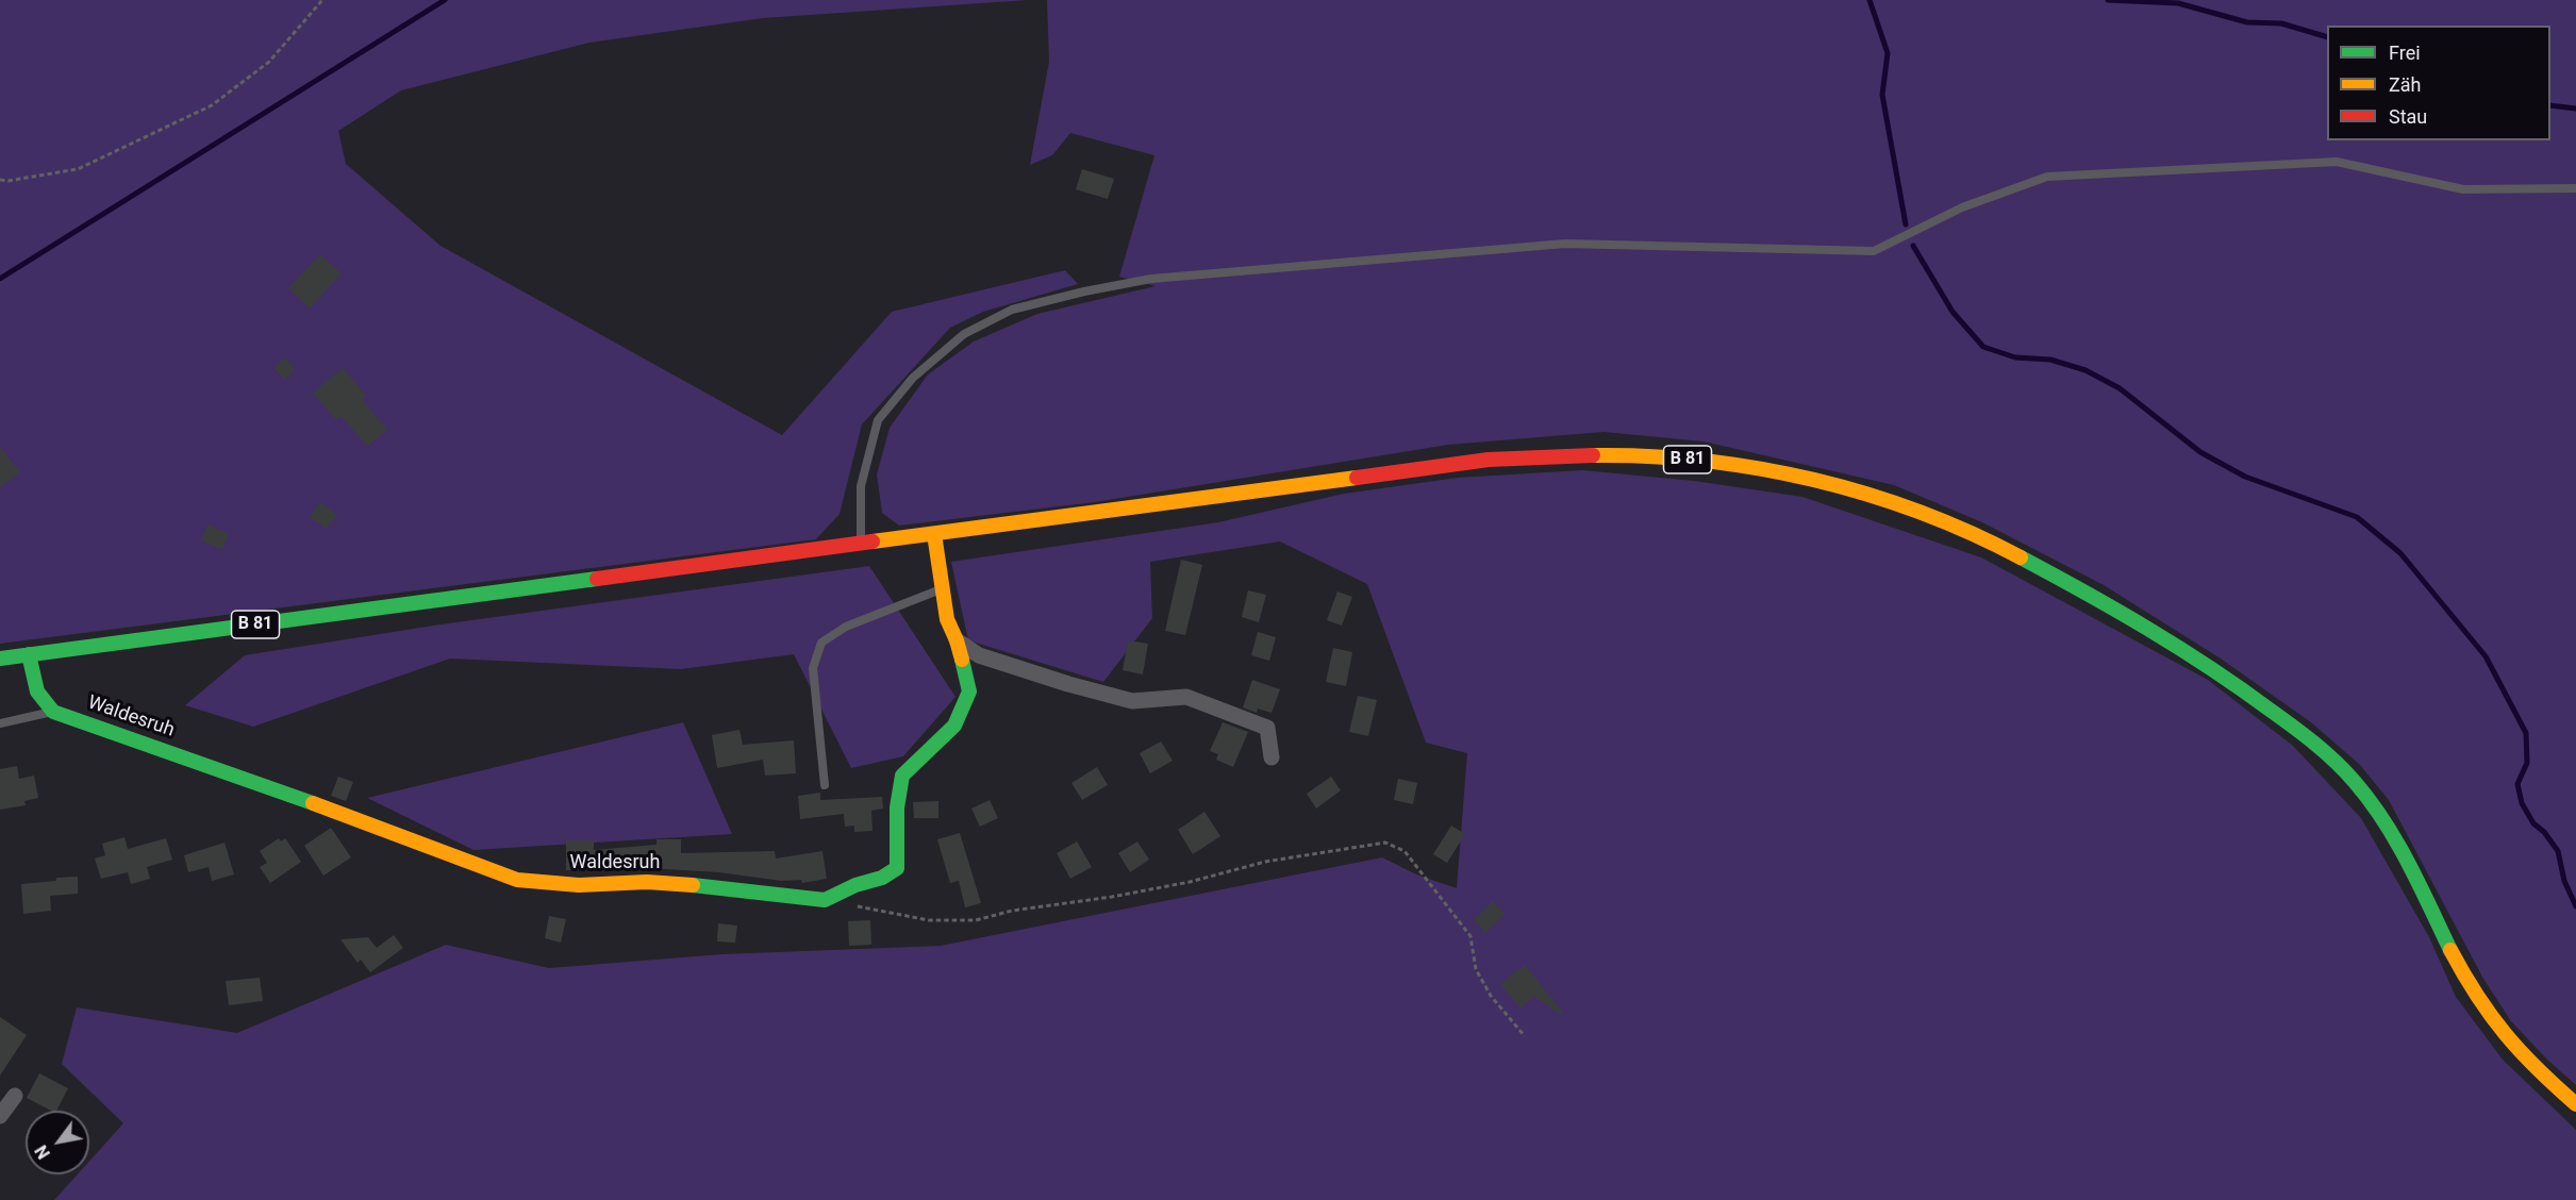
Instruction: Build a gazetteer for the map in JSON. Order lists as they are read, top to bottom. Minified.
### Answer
{"streets":{"main road":["B 81","Waldesruh"]},"legend":["Frei","Zäh","Stau"],"north":"bottom left"}
